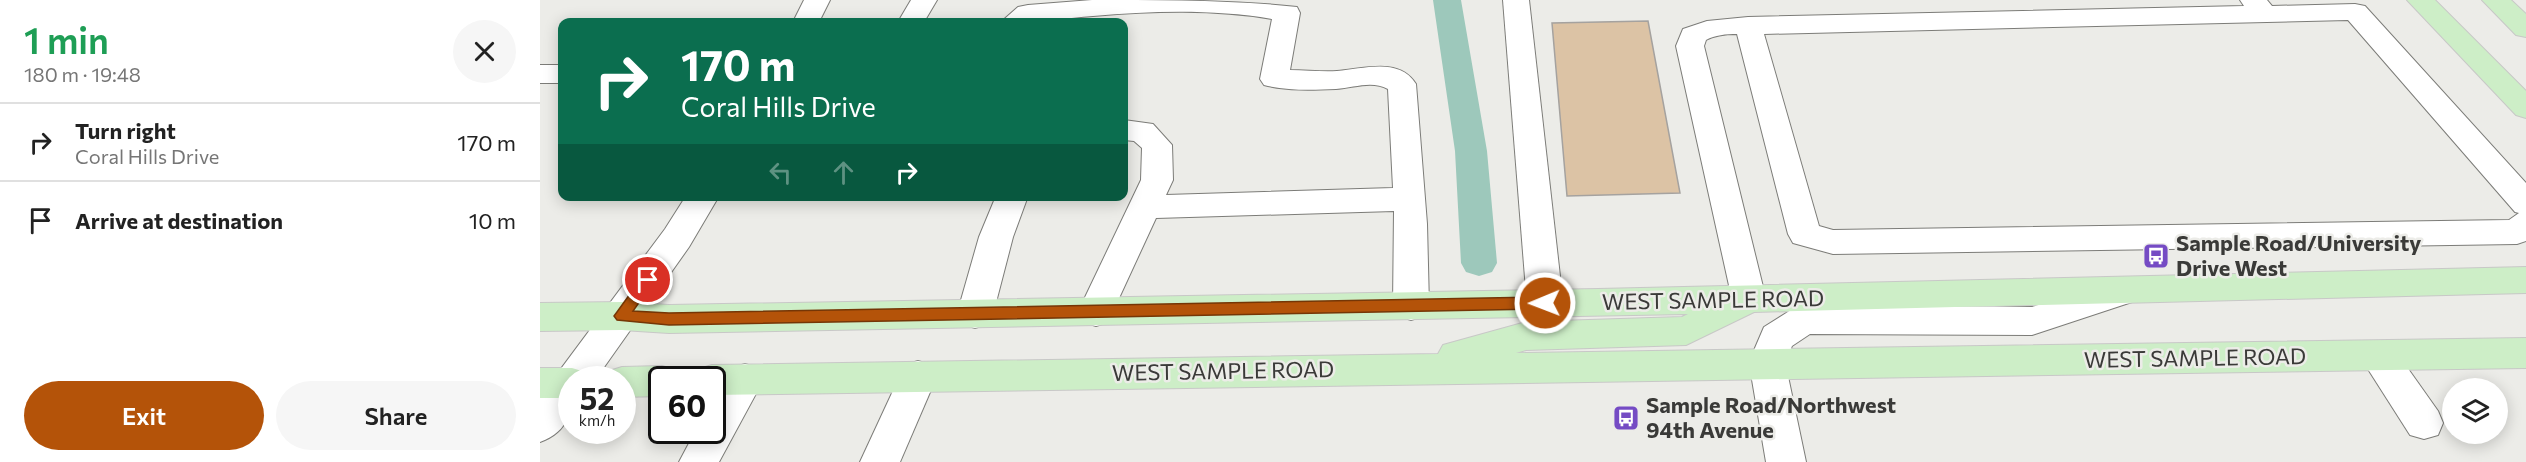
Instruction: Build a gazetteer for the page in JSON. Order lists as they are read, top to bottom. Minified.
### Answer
{"streets":{"main road":["WEST SAMPLE ROAD"]},"places":{"bus stop":["Sample Road/University Drive West","Sample Road/Northwest 94th Avenue"]},"page":{"heading":["1 min","180 m · 19:48"],"turn":["170 m","Coral Hills Drive"],"list":[{"name":"Turn right","note":"Coral Hills Drive","value":"170 m"},{"name":"Arrive at destination","value":"10 m"}],"speed":"52 km/h","limit":"60","buttons":["Exit","Share"]}}
